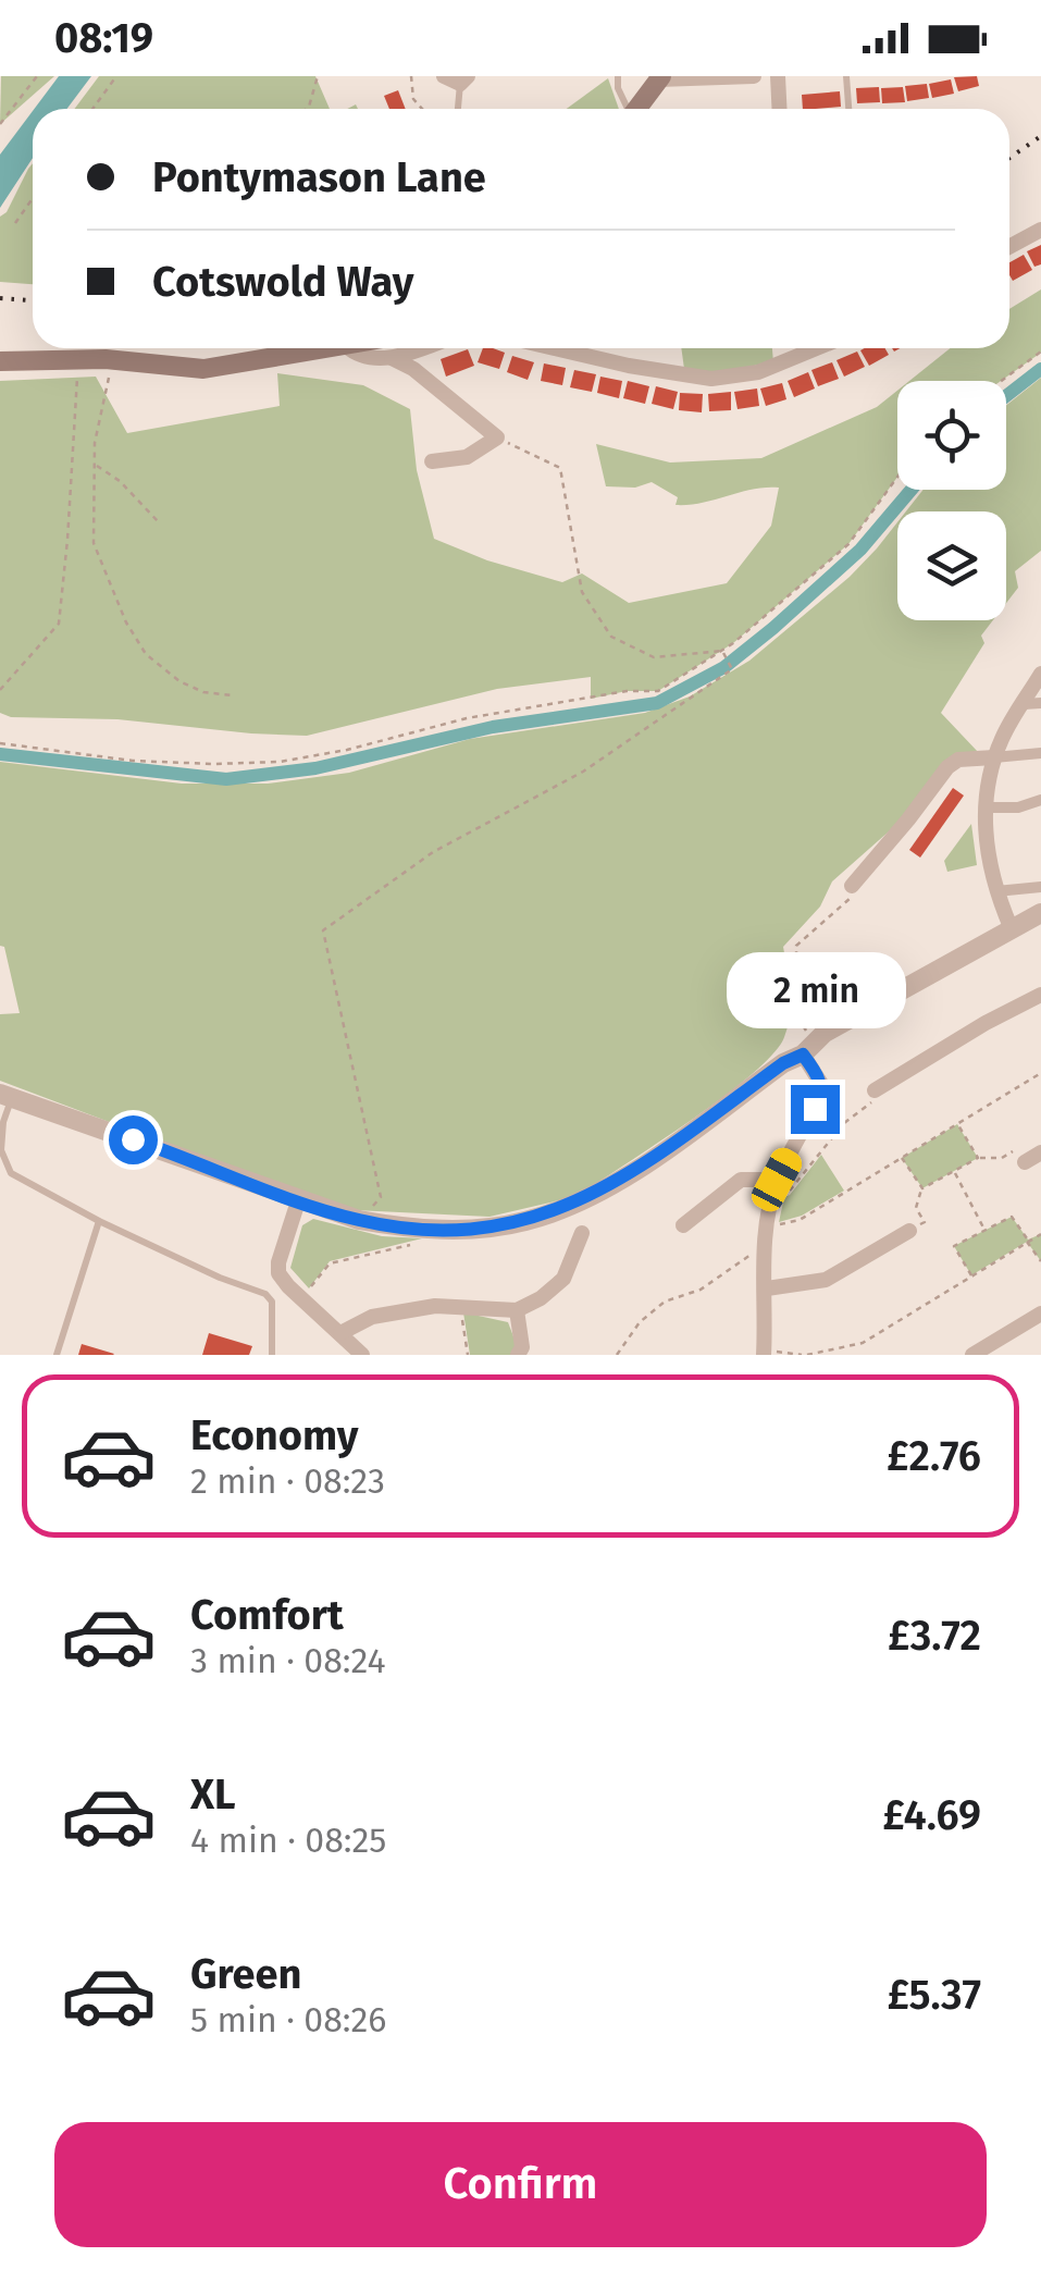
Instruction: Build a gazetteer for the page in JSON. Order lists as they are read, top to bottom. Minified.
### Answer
{"page":{"status":"08:19","banner":["Pontymason Lane","Cotswold Way"],"bubble":"2 min","list":[{"name":"Economy","note":"2 min · 08:23","value":"£2.76"},{"name":"Comfort","note":"3 min · 08:24","value":"£3.72"},{"name":"XL","note":"4 min · 08:25","value":"£4.69"},{"name":"Green","note":"5 min · 08:26","value":"£5.37"}],"buttons":"Confirm"}}
